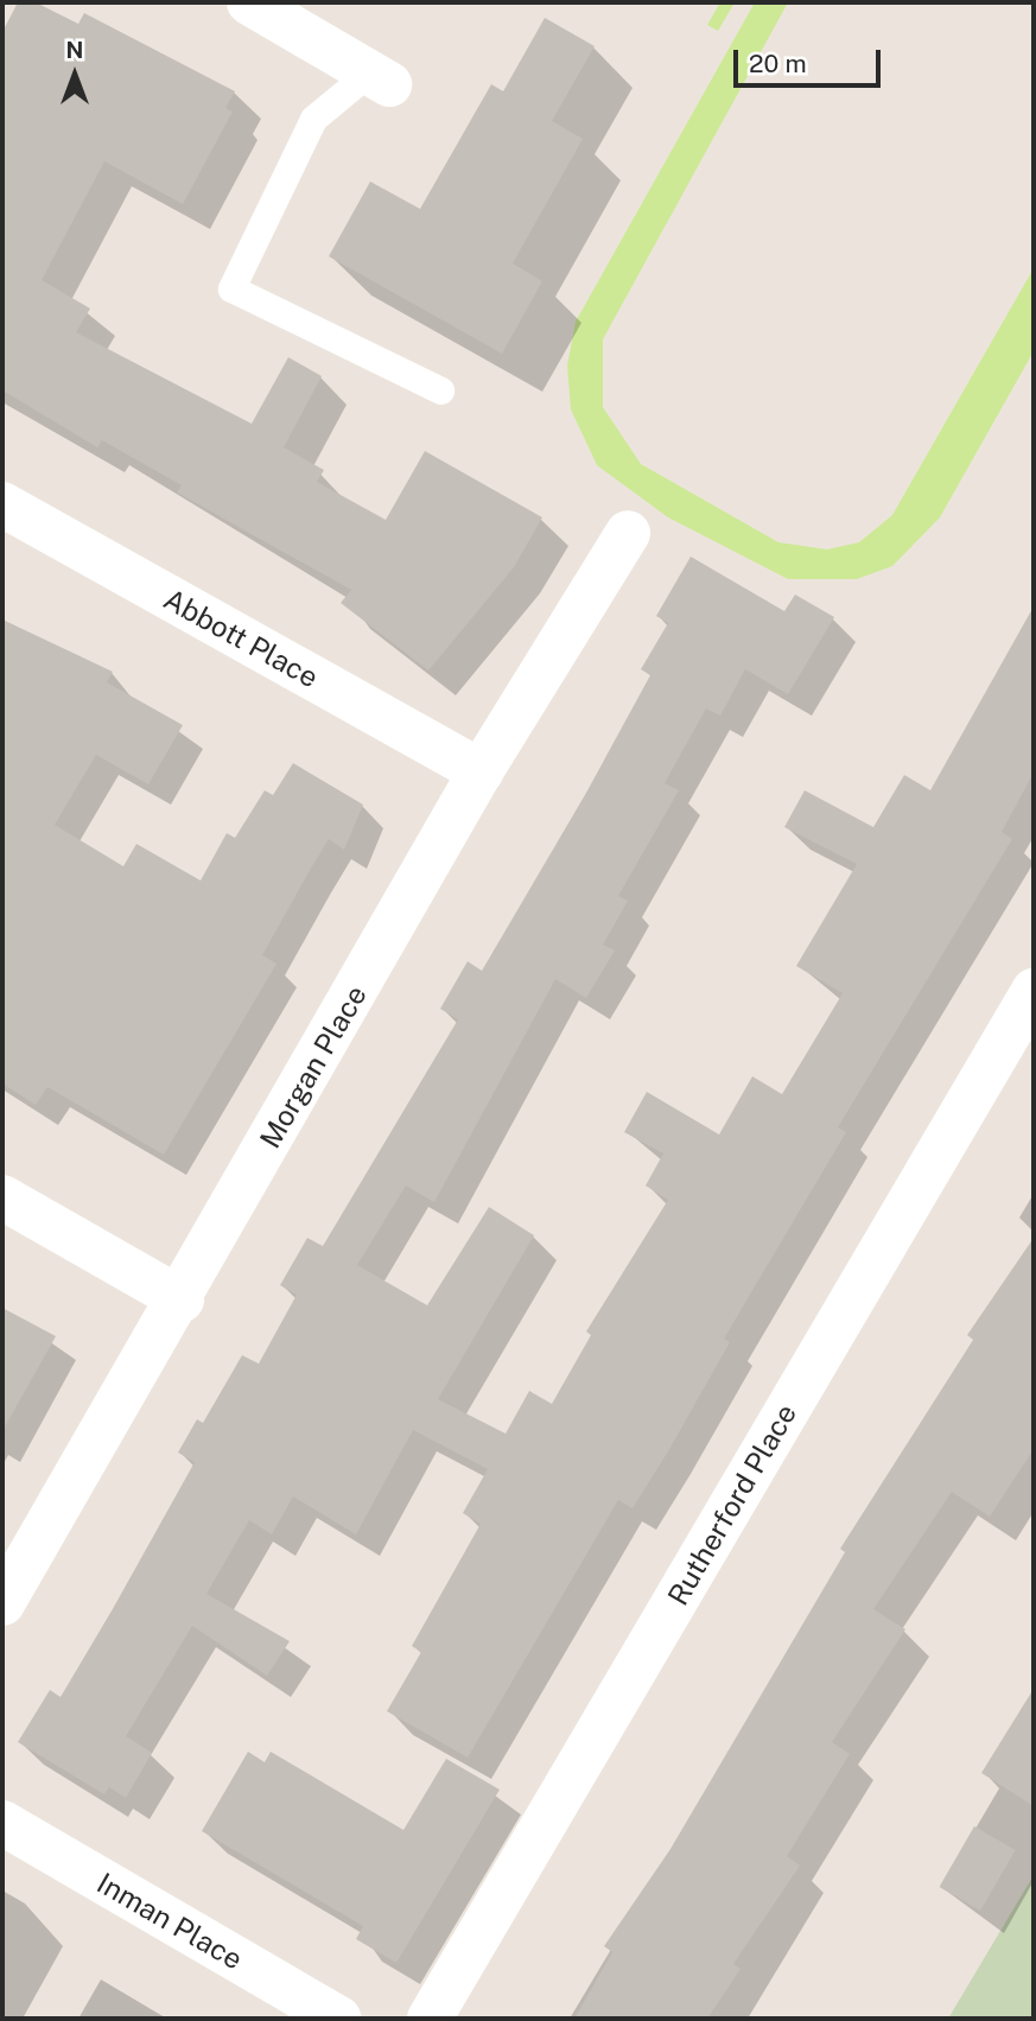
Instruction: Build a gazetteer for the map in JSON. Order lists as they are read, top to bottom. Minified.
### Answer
{"streets":{"street":["Abbott Place","Morgan Place","Rutherford Place","Inman Place"]},"crossings":[["Abbott Place","Morgan Place"]],"scale_bar":"20 m","north":"top"}
